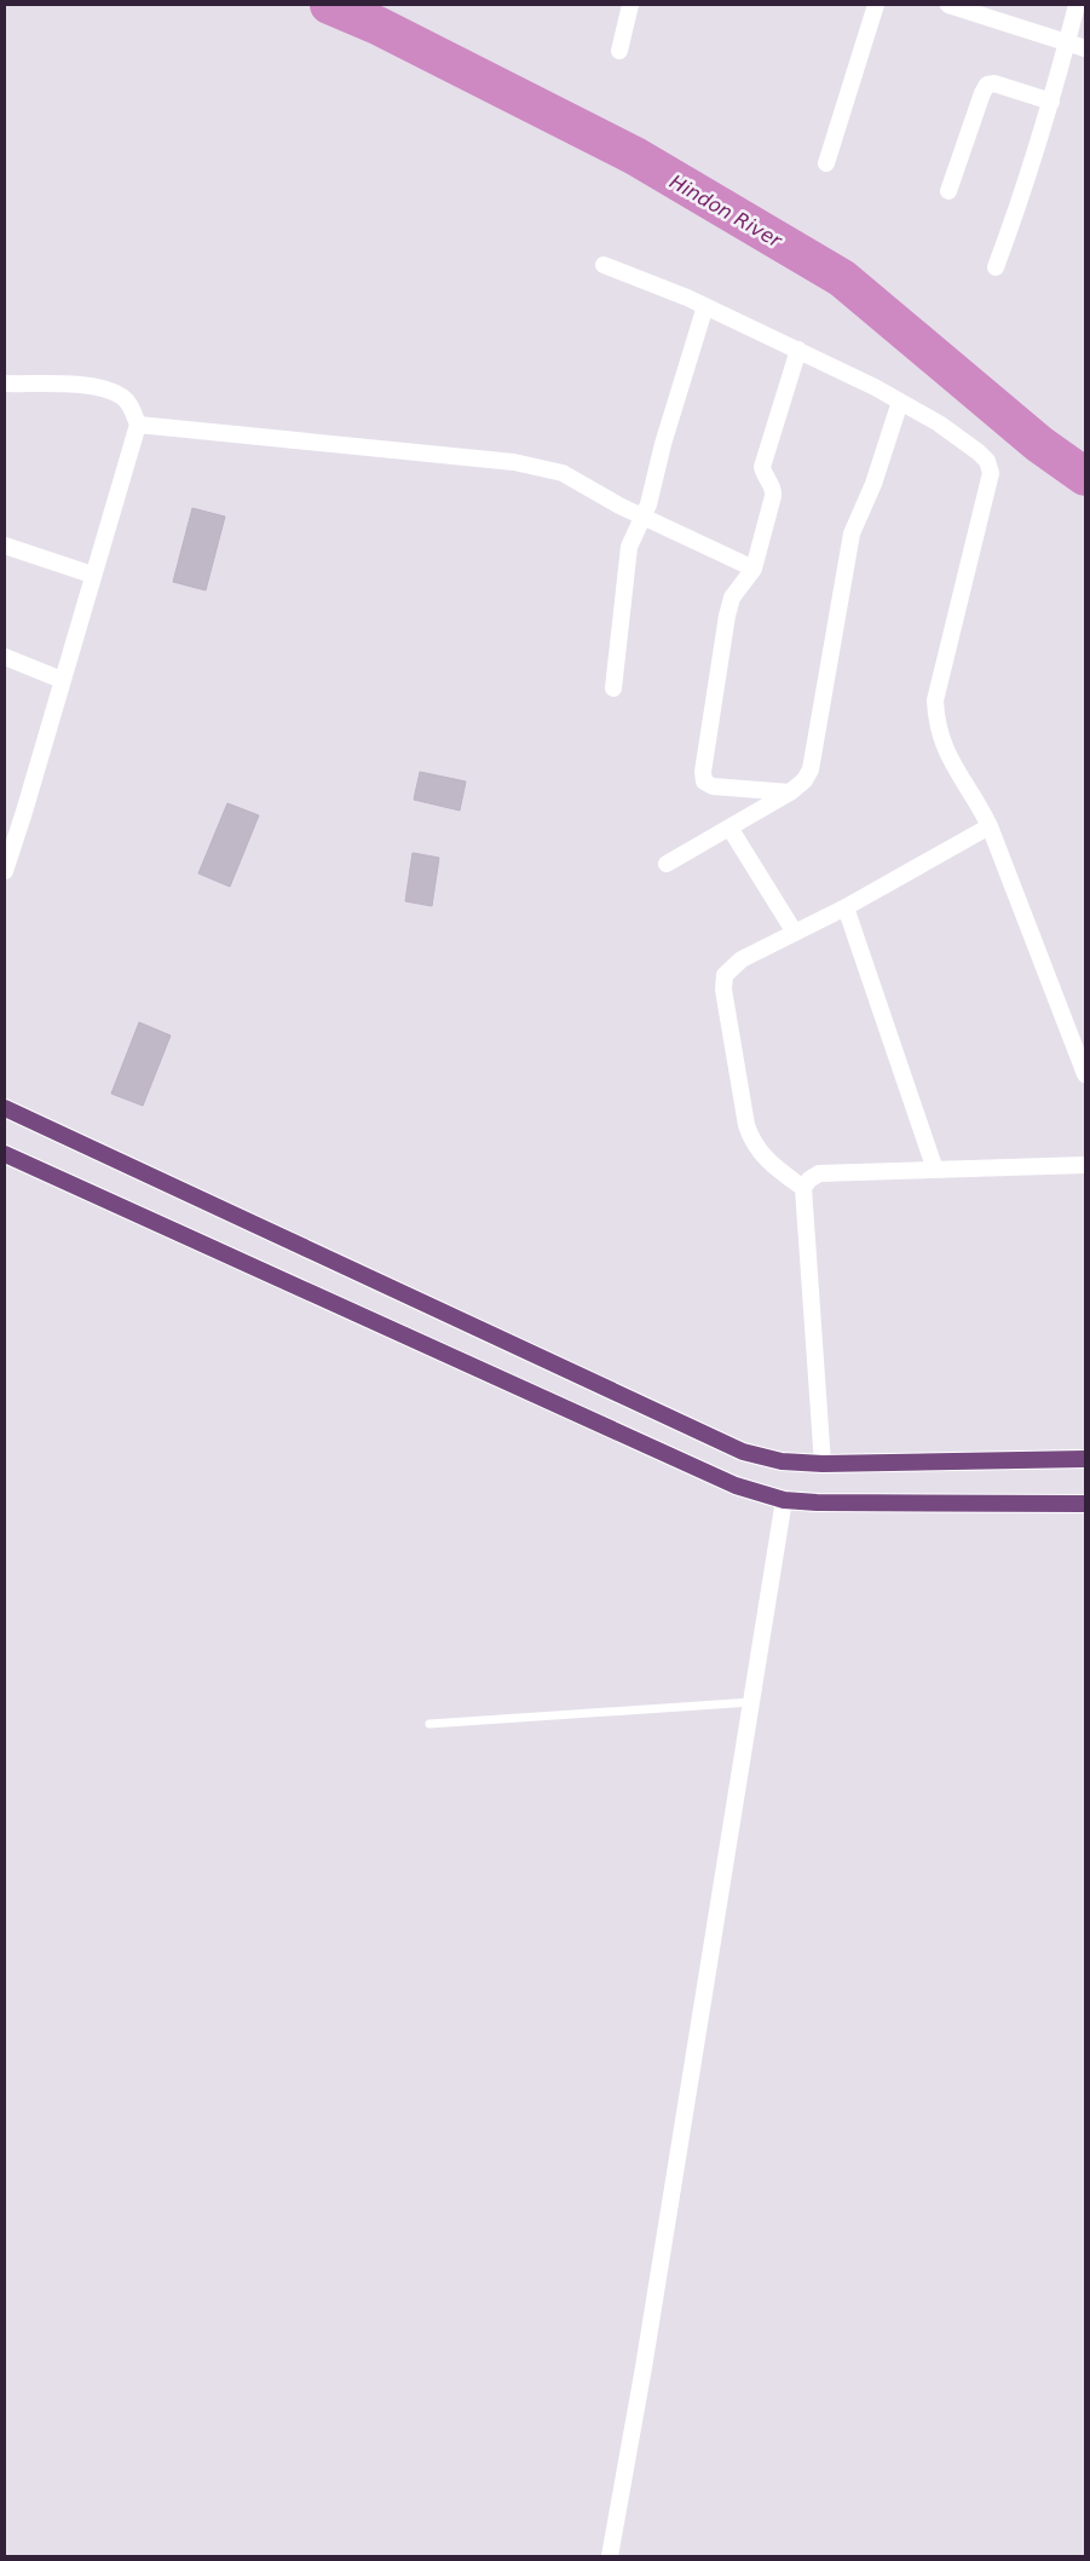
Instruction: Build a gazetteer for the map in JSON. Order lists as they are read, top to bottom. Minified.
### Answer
{"water":["Hindon River"]}
